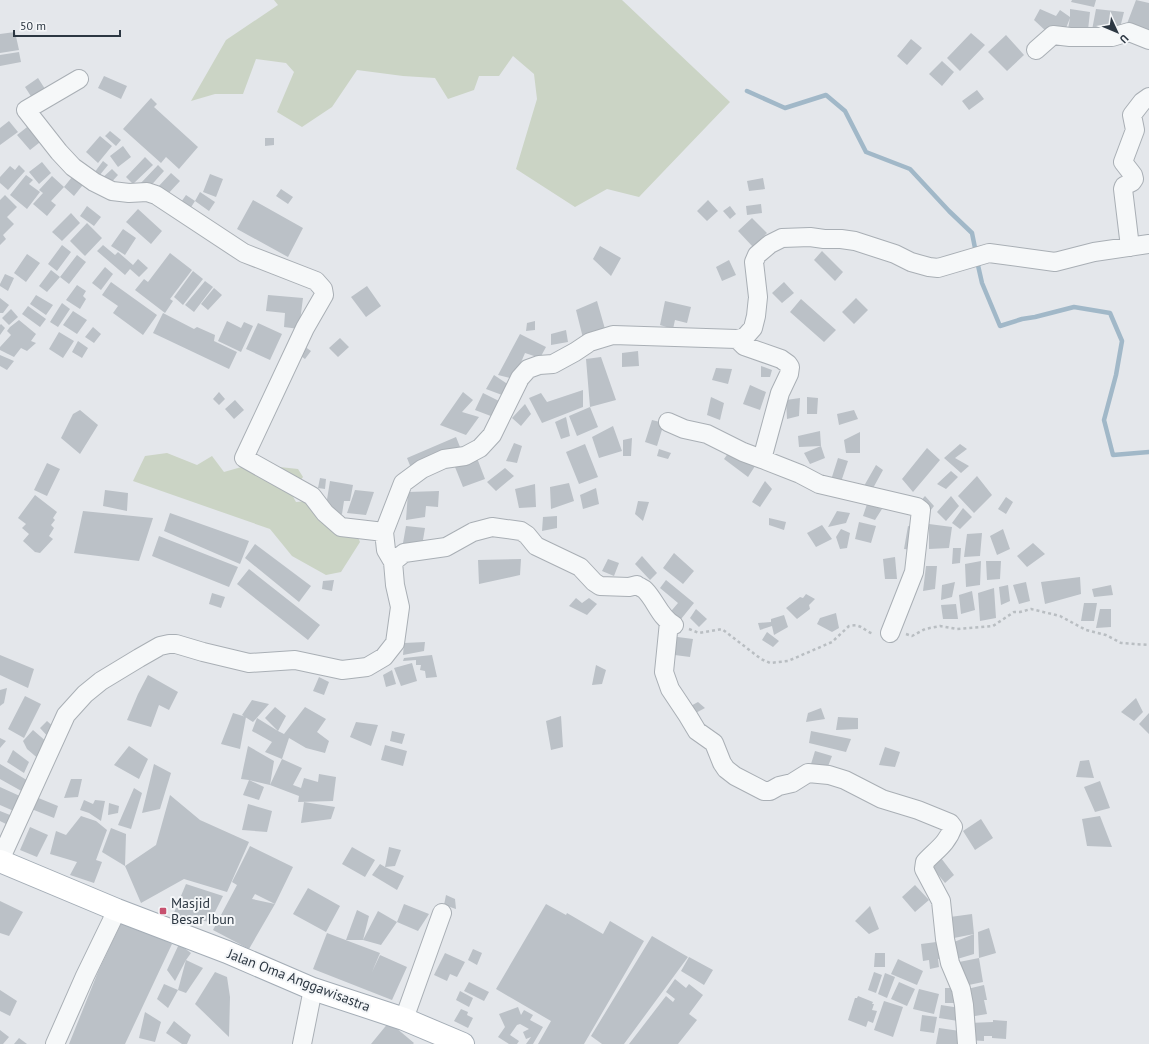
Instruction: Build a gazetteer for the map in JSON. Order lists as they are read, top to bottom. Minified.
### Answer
{"streets":{"main road":["Jalan Oma Anggawisastra"]},"places":{"transit":["Masjid Besar Ibun"]},"scale_bar":"50 m","north":"bottom right"}
